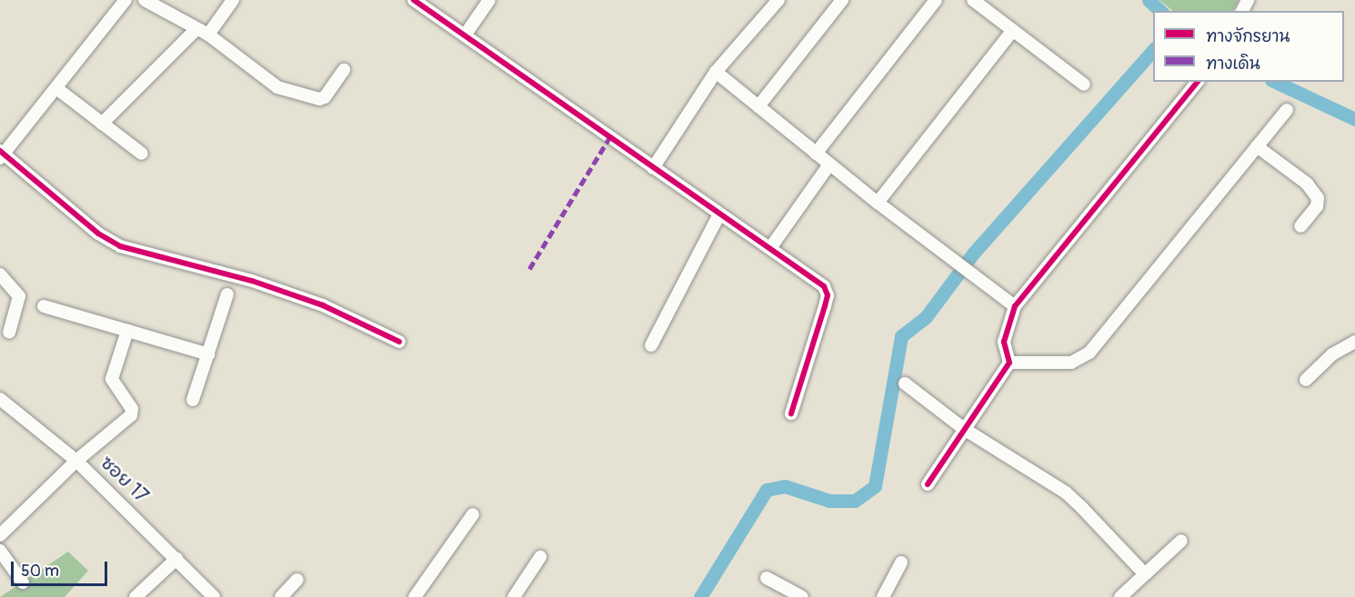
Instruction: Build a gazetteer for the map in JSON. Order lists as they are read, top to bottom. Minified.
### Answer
{"streets":{"street":["ซอย 17"]},"legend":["ทางจักรยาน","ทางเดิน"],"scale_bar":"50 m"}
